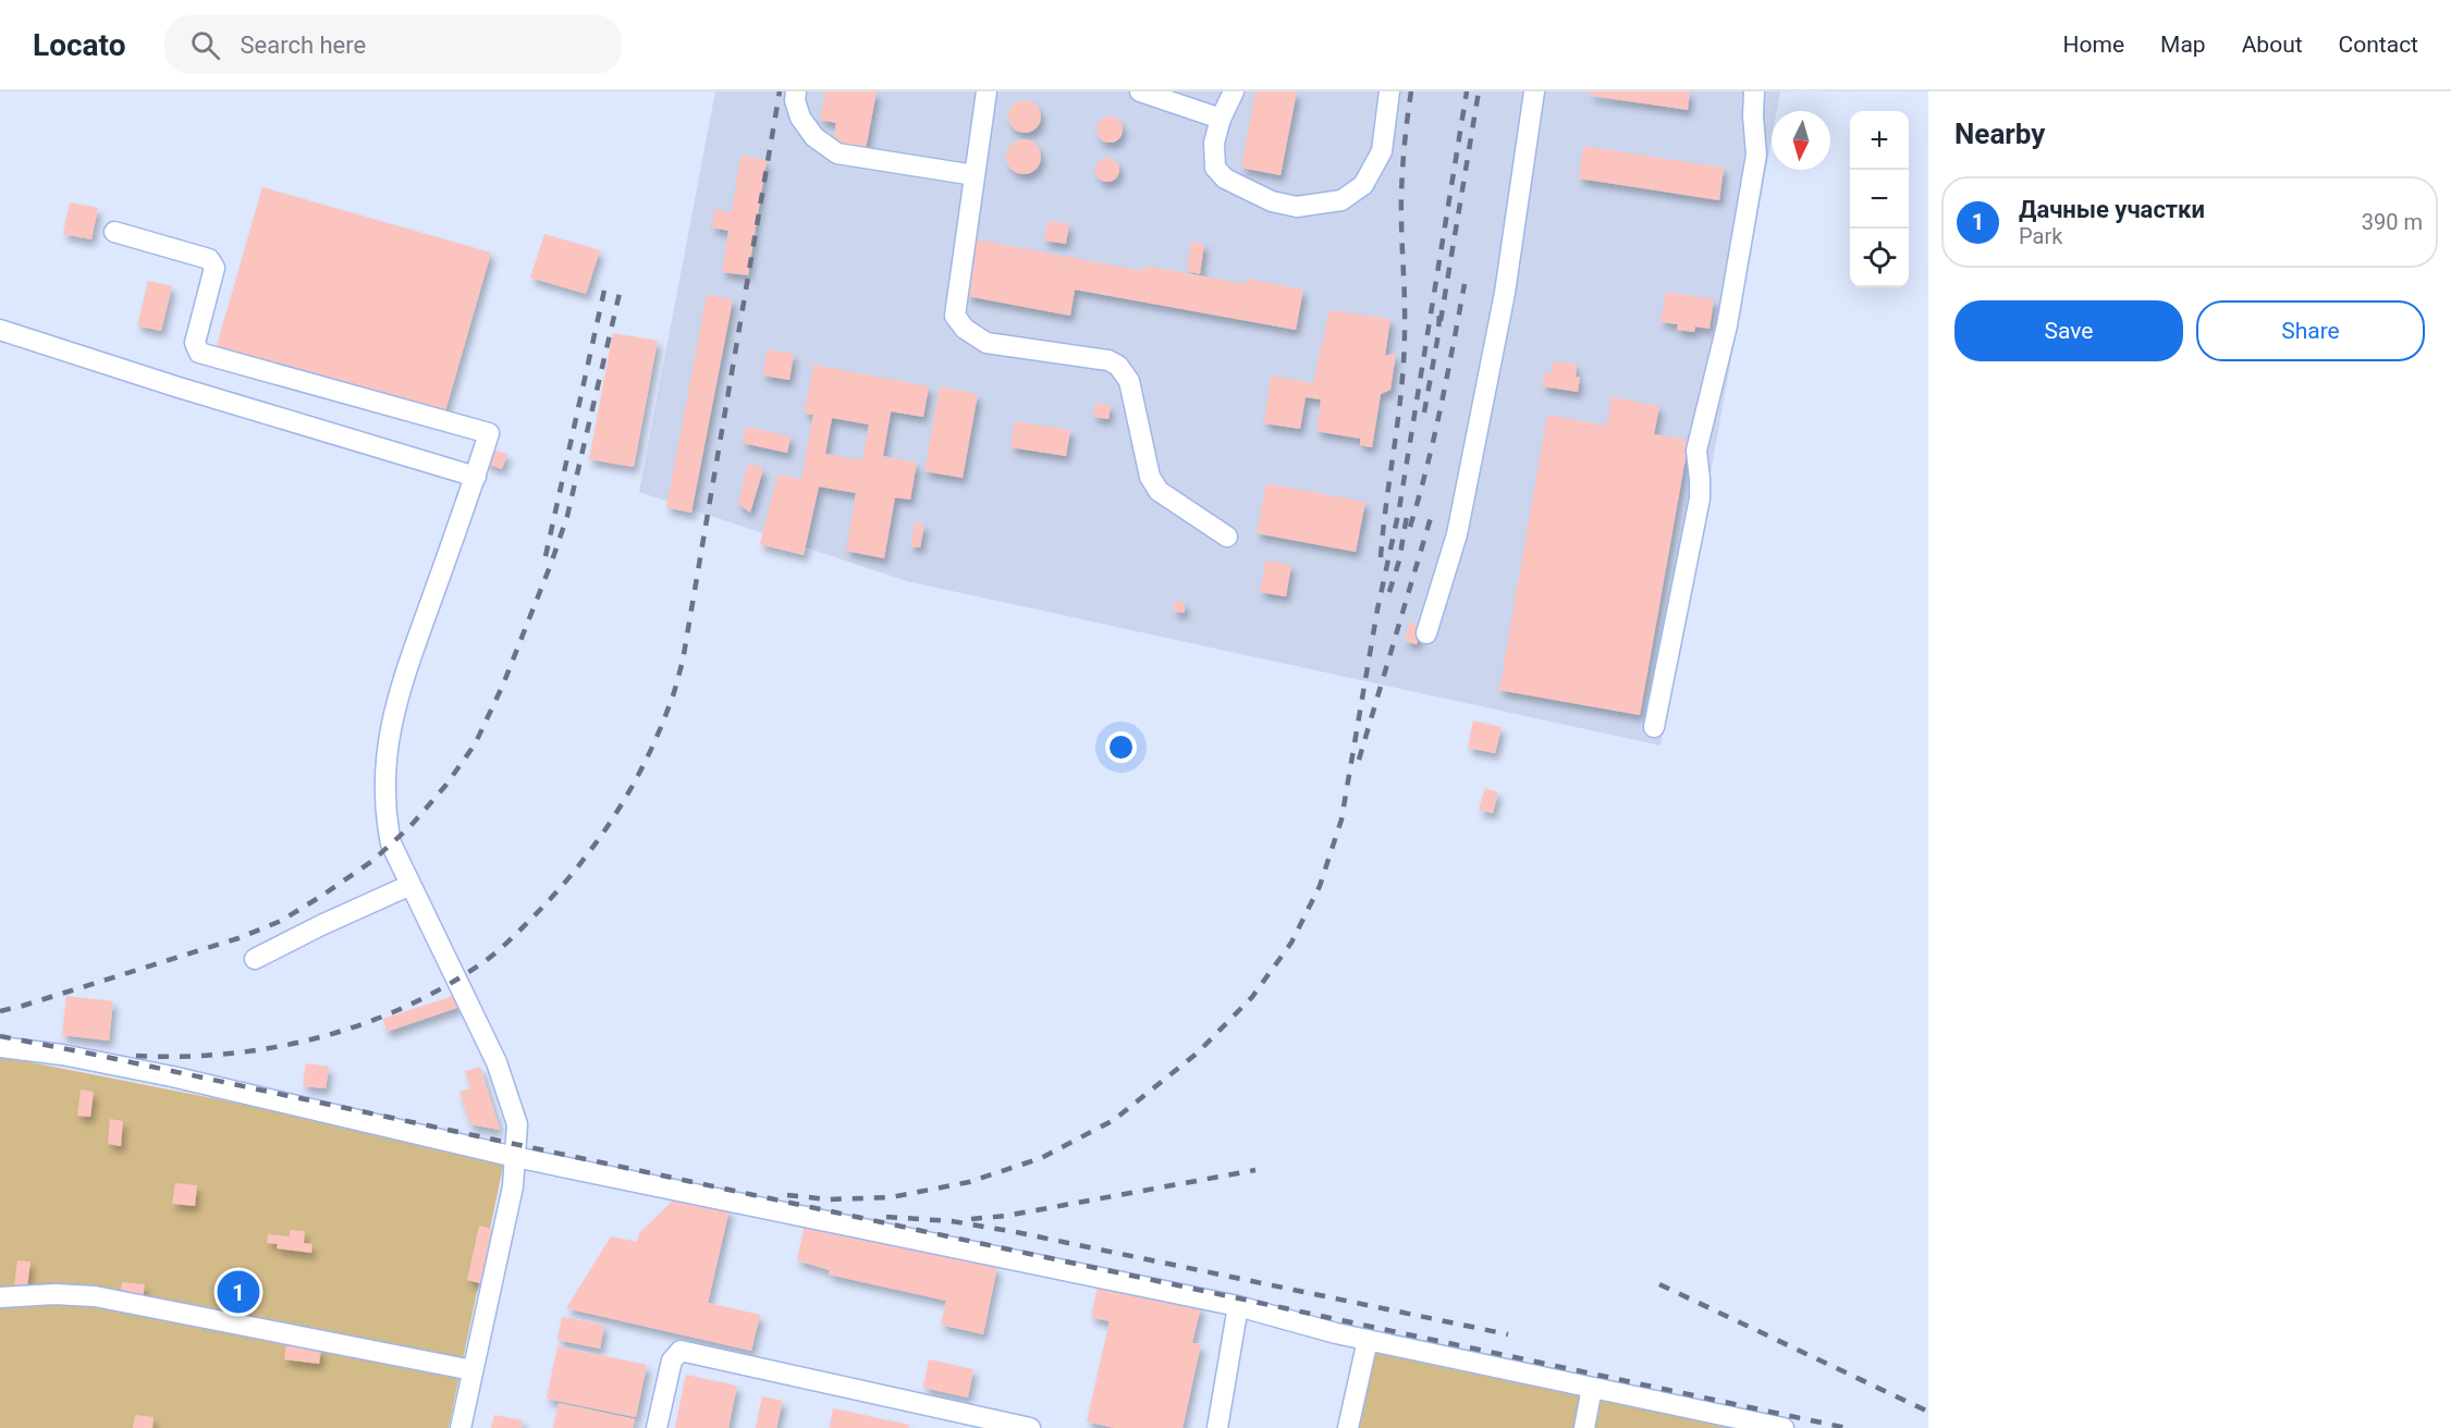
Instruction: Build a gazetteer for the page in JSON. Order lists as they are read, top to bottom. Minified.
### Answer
{"north":"bottom","page":{"header":"Locato","search":"Search here","nav":["Home","Map","About","Contact"],"heading":"Nearby","map_buttons":["+","−"],"list":[{"mark":"1","name":"Дачные участки","note":"Park","value":"390 m"}],"buttons":["Save","Share"],"pins":"1"}}
